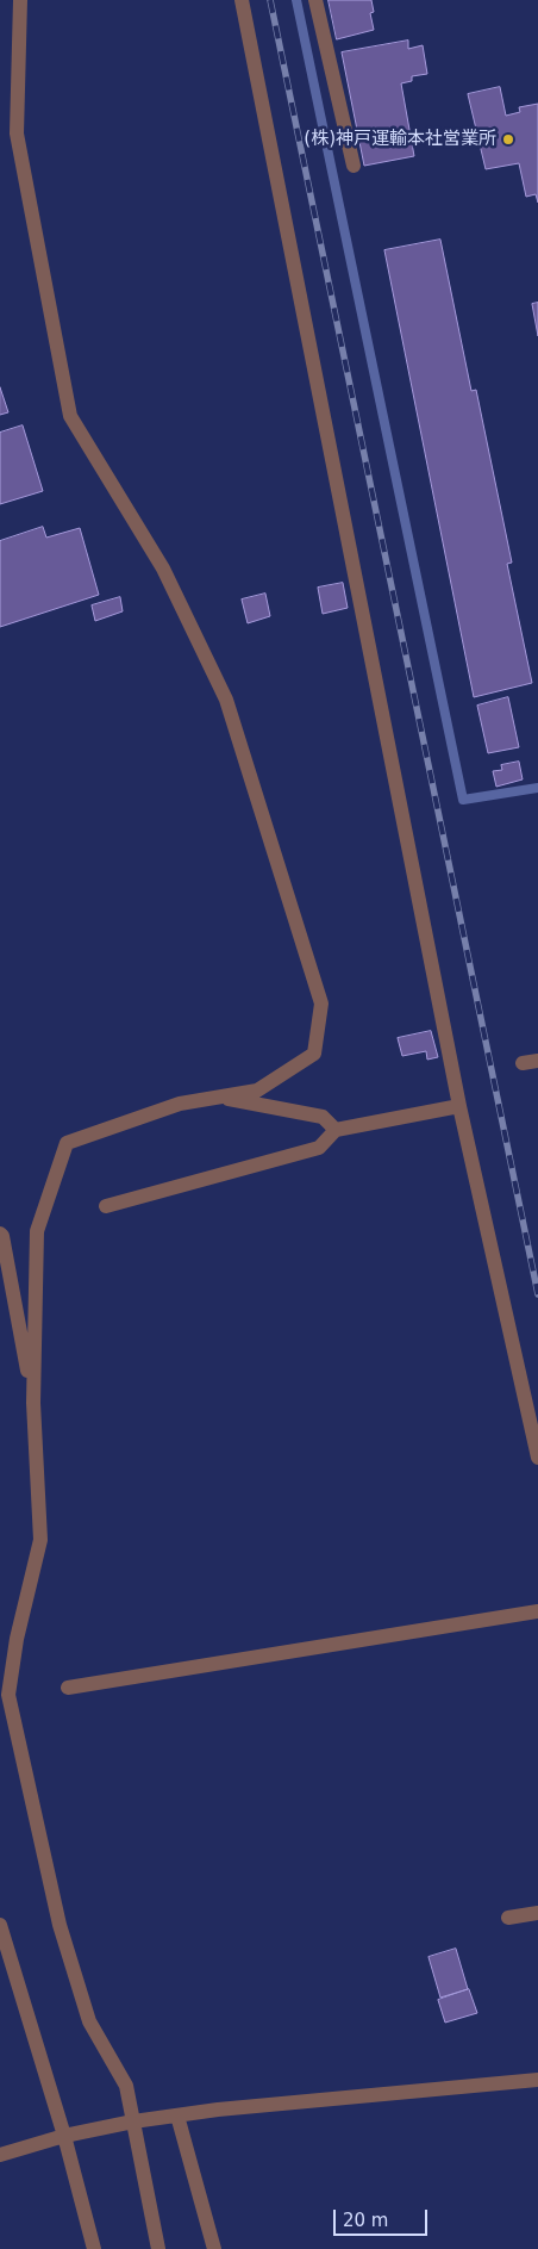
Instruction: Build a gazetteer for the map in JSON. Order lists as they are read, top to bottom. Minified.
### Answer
{"places":["(株)神戸運輸本社営業所"],"scale_bar":"20 m"}
